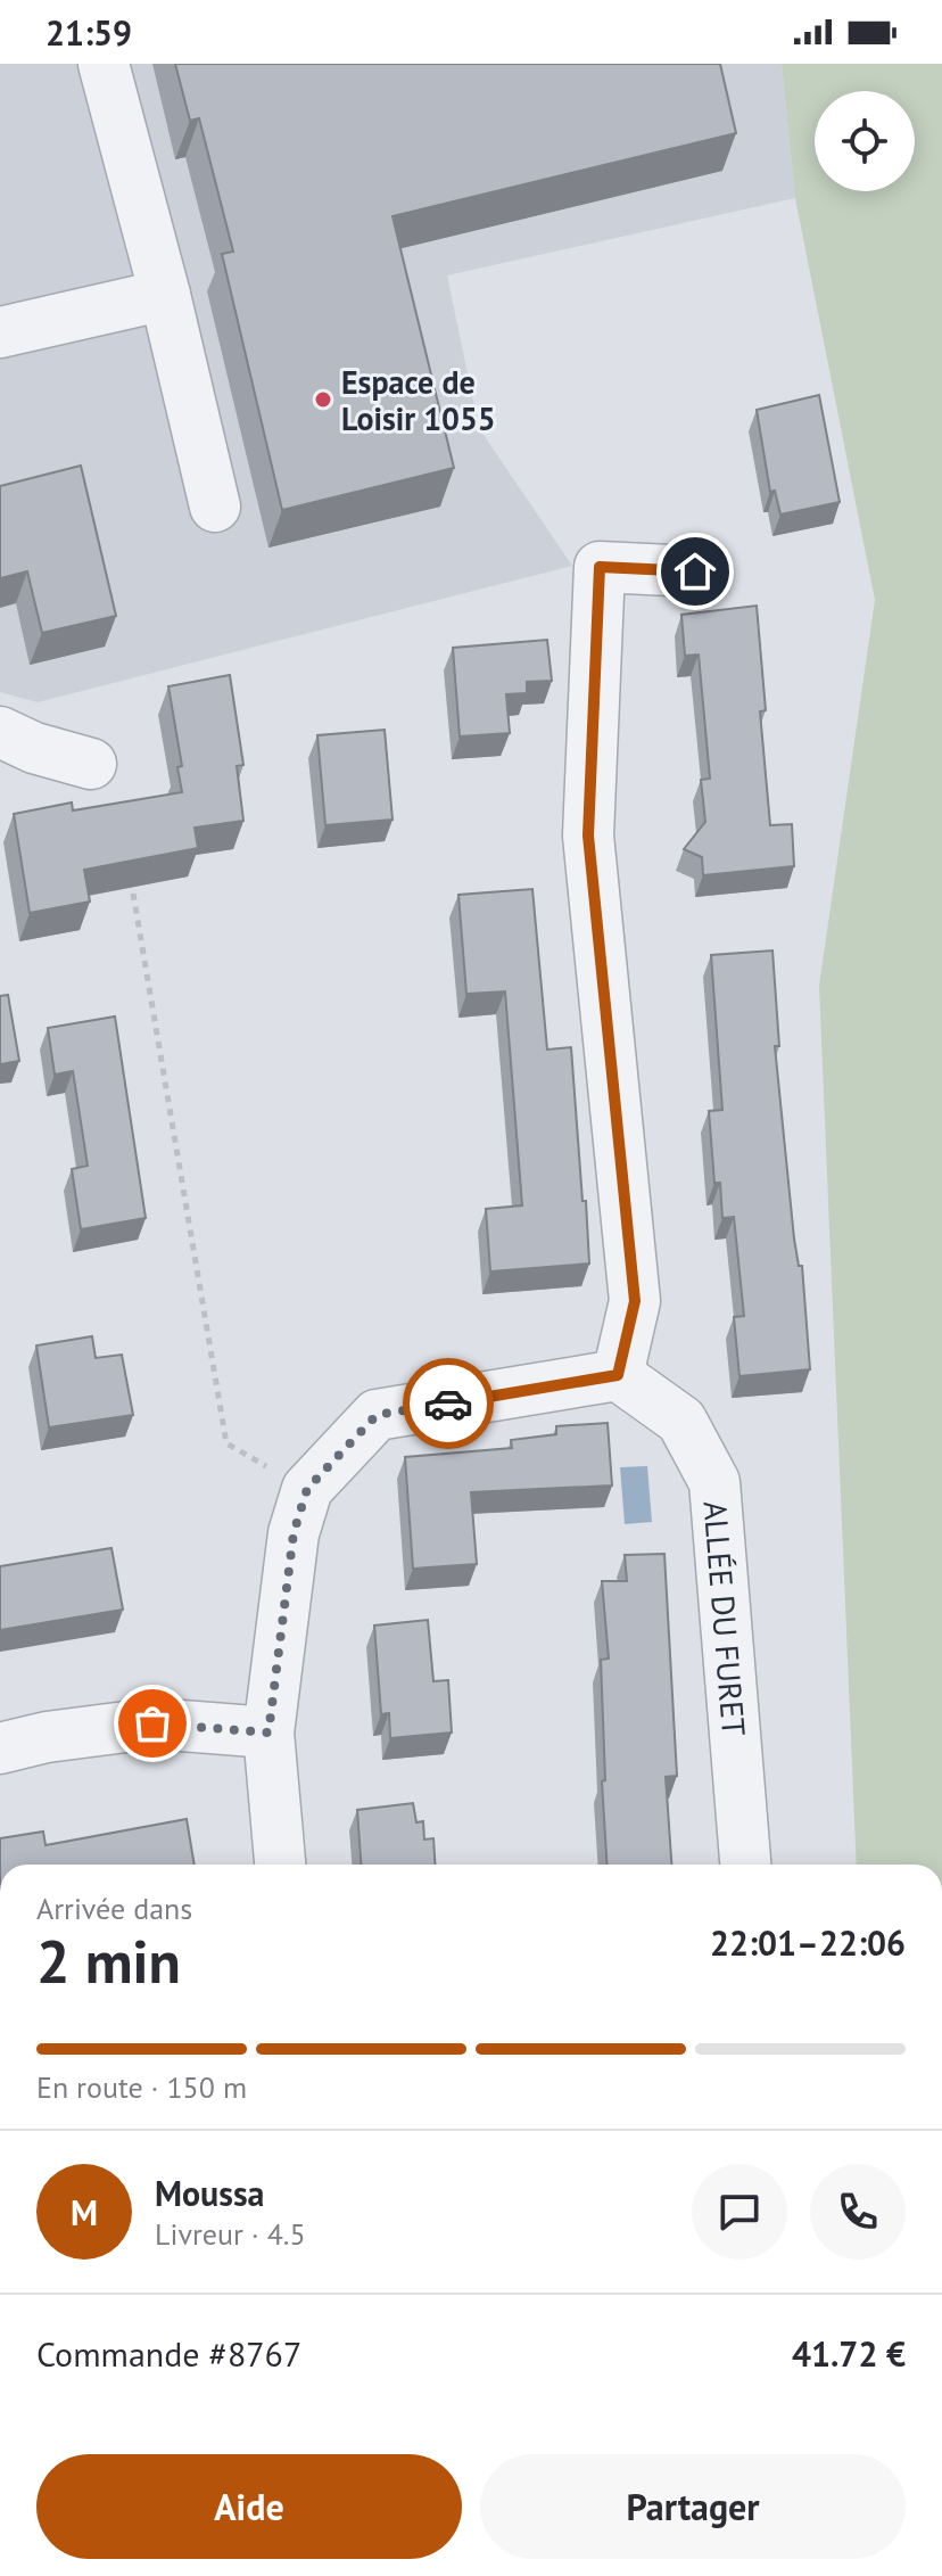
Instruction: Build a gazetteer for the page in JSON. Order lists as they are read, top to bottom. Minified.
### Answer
{"streets":{"street":["ALLÉE DU FURET"]},"places":["Espace de Loisir 1055"],"page":{"status":"21:59","heading":["2 min","Arrivée dans","22:01–22:06"],"panel":["Moussa","Livreur · 4.5","Commande #8767","41.72 €"],"bar":"En route · 150 m","round":"M","buttons":["Aide","Partager"]}}
